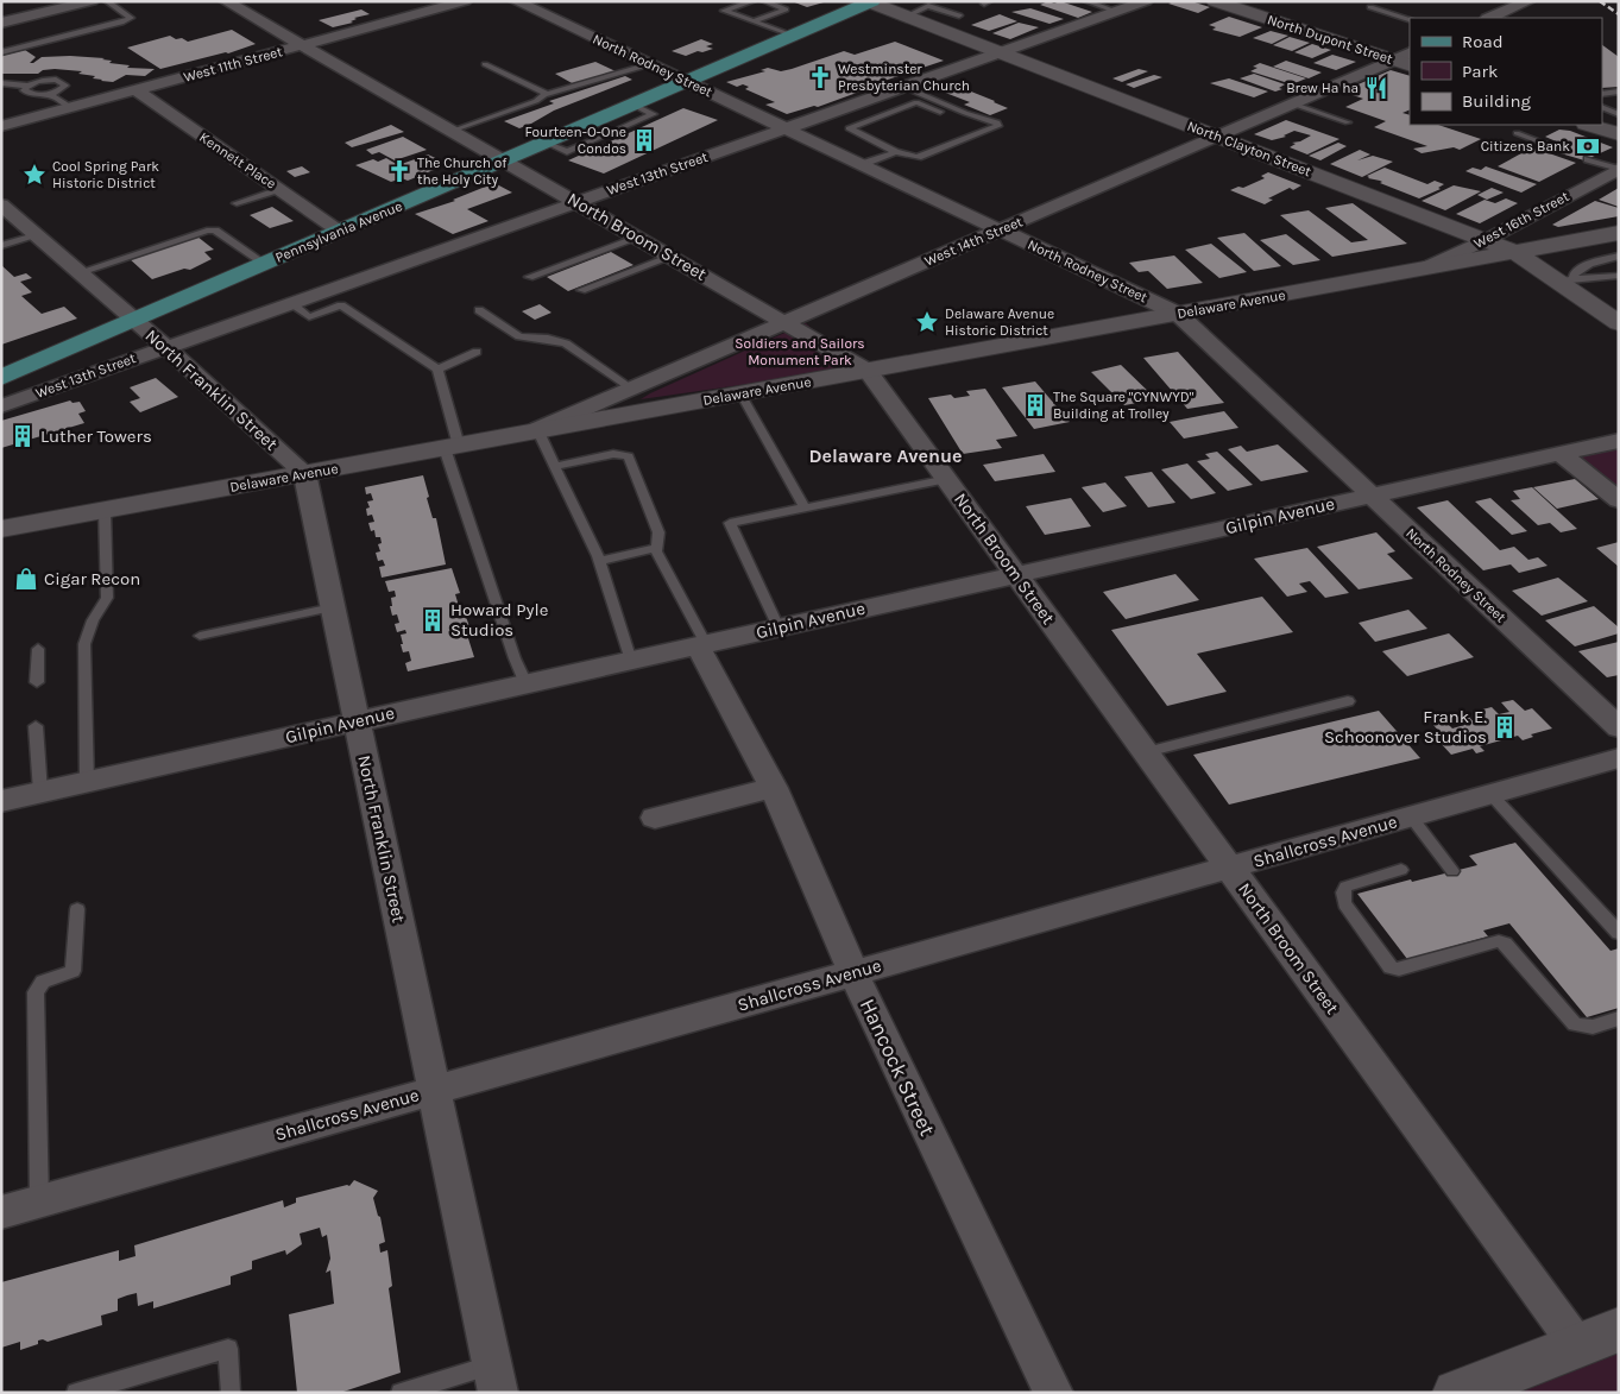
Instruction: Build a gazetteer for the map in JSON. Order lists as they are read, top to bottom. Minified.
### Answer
{"streets":{"main road":["Pennsylvania Avenue"],"street":["North Dupont Street","West 11th Street","North Rodney Street","North Clayton Street","Kennett Place","West 13th Street","West 16th Street","North Broom Street","West 14th Street","Delaware Avenue","North Franklin Street","Gilpin Avenue","Shallcross Avenue","Hancock Street"]},"crossings":[["North Dupont Street","West 14th Street"],["West 11th Street","Kennett Place"],["West 11th Street","North Broom Street"],["North Rodney Street","West 13th Street"],["North Rodney Street","Pennsylvania Avenue"],["North Rodney Street","West 14th Street"],["North Rodney Street","Delaware Avenue"],["North Rodney Street","Gilpin Avenue"],["North Clayton Street","West 13th Street"],["North Clayton Street","West 16th Street"],["North Clayton Street","Pennsylvania Avenue"],["North Clayton Street","West 14th Street"],["North Clayton Street","Delaware Avenue"],["Kennett Place","Pennsylvania Avenue"],["West 13th Street","North Broom Street"],["West 13th Street","North Franklin Street"],["West 16th Street","Delaware Avenue"],["Pennsylvania Avenue","North Broom Street"],["Pennsylvania Avenue","North Franklin Street"],["North Broom Street","West 14th Street"],["North Broom Street","Delaware Avenue"],["North Broom Street","Gilpin Avenue"],["North Broom Street","Shallcross Avenue"],["West 14th Street","Delaware Avenue"],["Delaware Avenue","North Franklin Street"],["North Franklin Street","Gilpin Avenue"],["North Franklin Street","Shallcross Avenue"],["Gilpin Avenue","Hancock Street"],["Shallcross Avenue","Hancock Street"]],"districts":["Delaware Avenue"],"parks":["Soldiers and Sailors Monument Park"],"places":{"church":["Westminster Presbyterian Church","The Church of the Holy City"],"restaurant":["Brew Ha ha"],"building":["Fourteen-O-One Condos","The Square \"CYNWYD\" Building at Trolley","Luther Towers","Howard Pyle Studios","Frank E. Schoonover Studios"],"bank":["Citizens Bank"],"place":["Cool Spring Park Historic District","Delaware Avenue Historic District"],"shop":["Cigar Recon"]},"legend":["Road","Park","Building"]}
